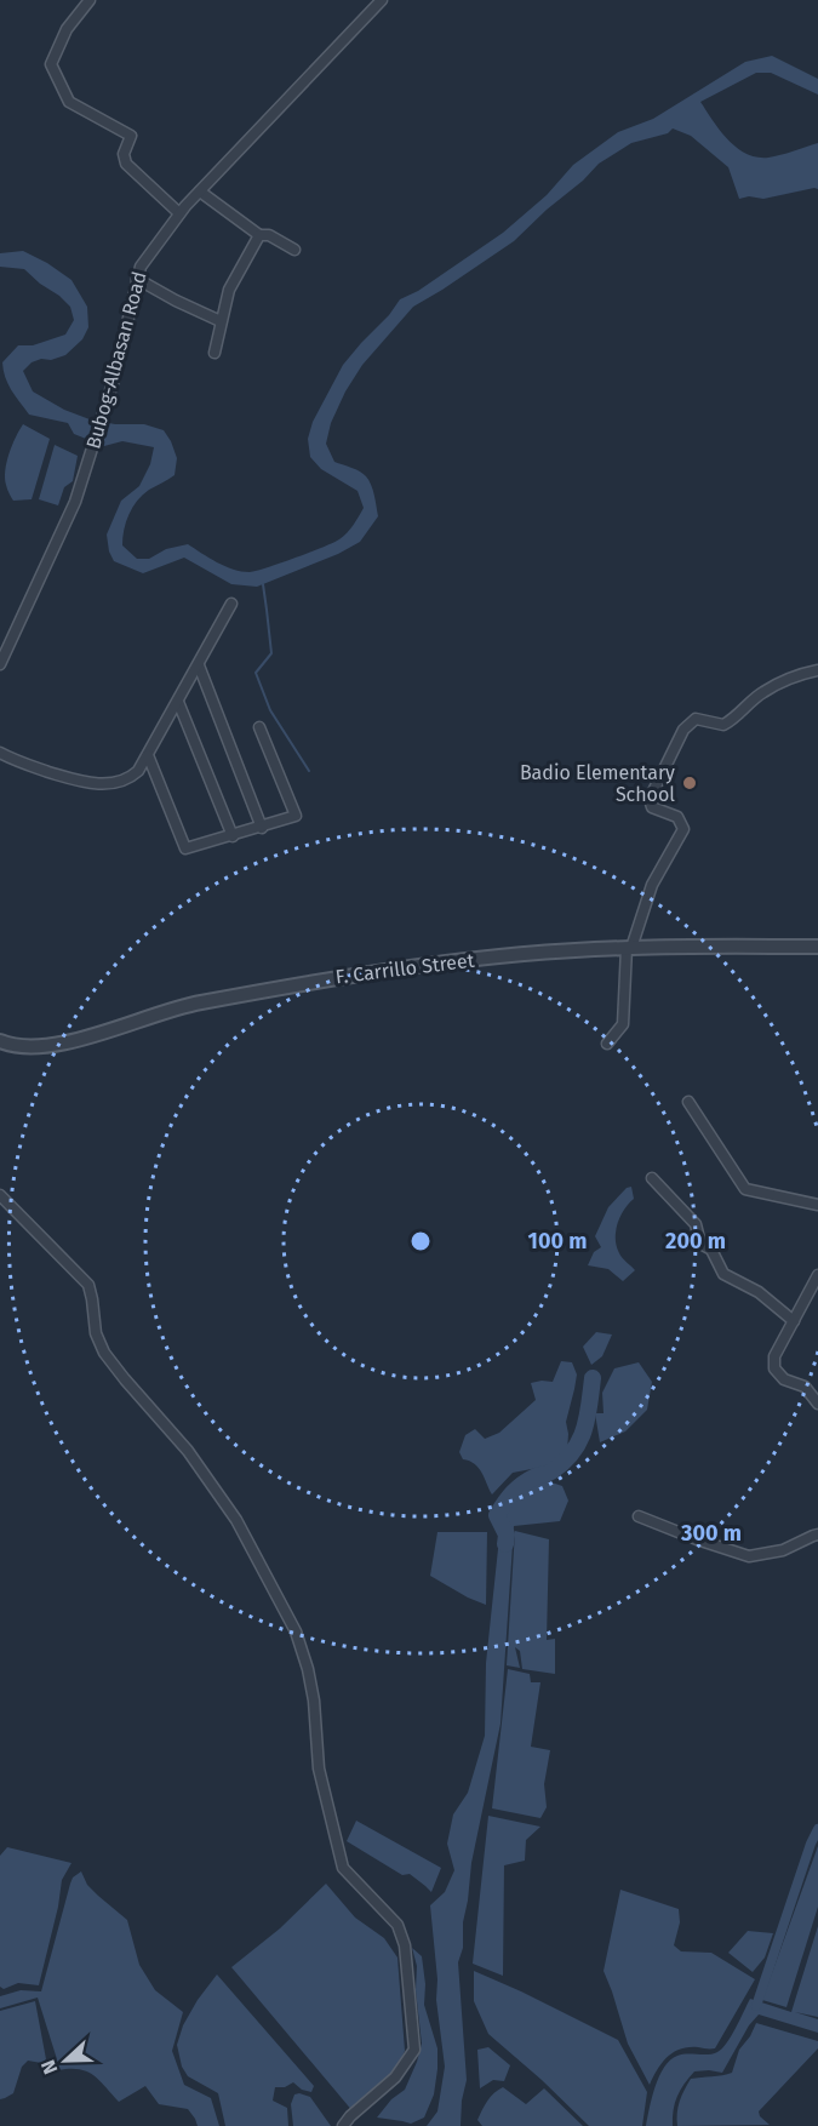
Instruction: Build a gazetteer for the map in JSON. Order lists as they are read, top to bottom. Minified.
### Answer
{"streets":{"street":["Bubog-Albasan Road","F. Carrillo Street"]},"places":["Badio Elementary School"],"north":"left","rings":["100 m","200 m","300 m"]}
